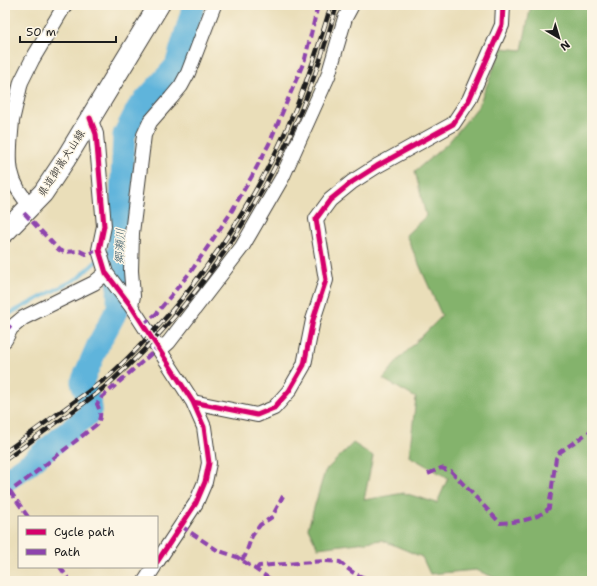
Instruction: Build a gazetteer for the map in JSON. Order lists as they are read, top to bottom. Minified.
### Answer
{"streets":{"main road":["県道御嵩犬山線"]},"water":["郷瀬川"],"legend":["Cycle path","Path"],"scale_bar":"50 m","north":"bottom right"}
